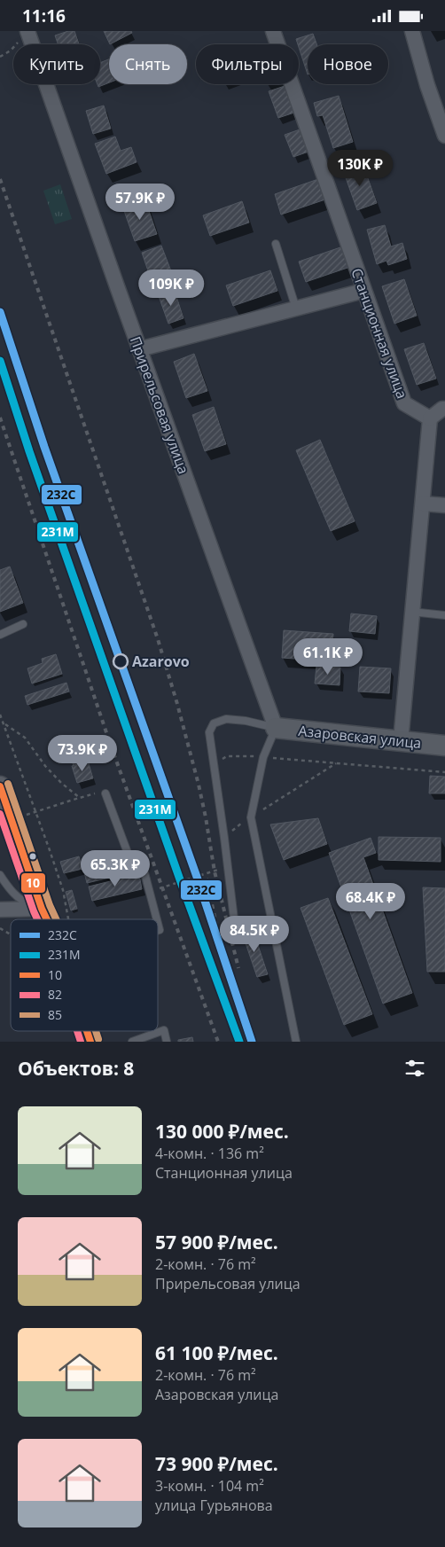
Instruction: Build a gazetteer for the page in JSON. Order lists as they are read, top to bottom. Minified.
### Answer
{"streets":{"street":["Станционная улица","Прирельсовая улица","Азаровская улица"]},"crossings":[["Прирельсовая улица","Азаровская улица"]],"places":["Azarovo"],"lines":["transit line 232C","transit line 231М","transit line 85","transit line 10","transit line 82"],"legend":["232C","231М","10","82","85"],"page":{"status":"11:16","chip":["Купить","Снять","Фильтры","Новое"],"price":["130K ₽","57.9K ₽","109K ₽","61.1K ₽","73.9K ₽","65.3K ₽","68.4K ₽","84.5K ₽"],"heading":"Объектов: 8","list":[{"name":"130 000 ₽/мес.","note":"4-комн. · 136 m² · Станционная улица"},{"name":"57 900 ₽/мес.","note":"2-комн. · 76 m² · Прирельсовая улица"},{"name":"61 100 ₽/мес.","note":"2-комн. · 76 m² · Азаровская улица"},{"name":"73 900 ₽/мес.","note":"3-комн. · 104 m² · улица Гурьянова"}]}}
